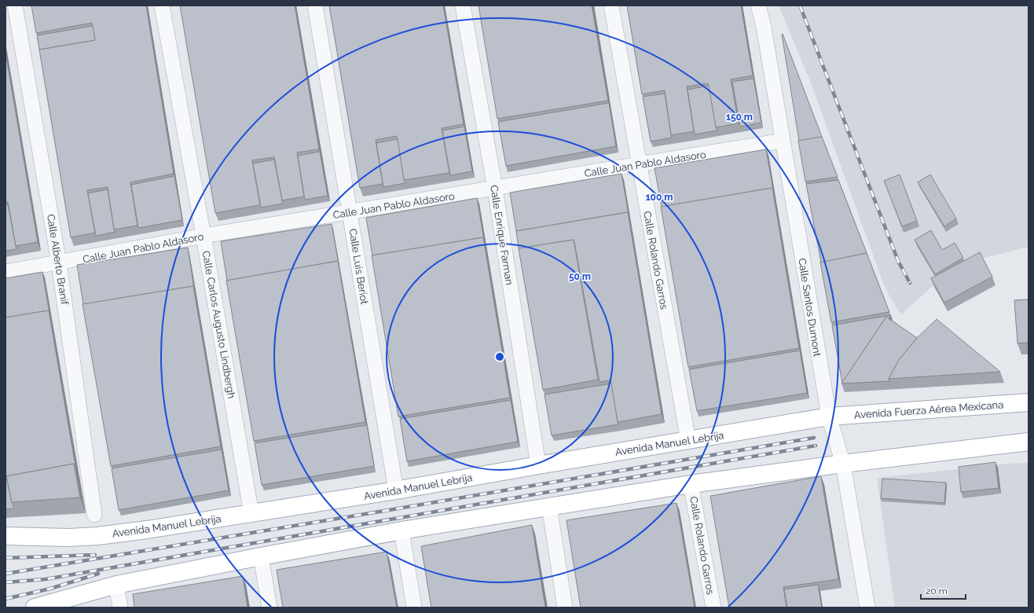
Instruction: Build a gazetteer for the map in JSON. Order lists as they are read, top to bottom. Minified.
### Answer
{"streets":{"main road":["Avenida Fuerza Aérea Mexicana","Avenida Manuel Lebrija"],"street":["Calle Juan Pablo Aldasoro","Calle Enrique Farman","Calle Alberto Branif","Calle Rolando Garros","Calle Luis Beriot","Calle Santos Dumont","Calle Carlos Augusto Lindbergh"]},"crossings":[["Calle Juan Pablo Aldasoro","Calle Enrique Farman"],["Calle Juan Pablo Aldasoro","Calle Alberto Branif"],["Calle Juan Pablo Aldasoro","Calle Rolando Garros"],["Calle Juan Pablo Aldasoro","Calle Luis Beriot"],["Calle Juan Pablo Aldasoro","Calle Santos Dumont"],["Calle Juan Pablo Aldasoro","Calle Carlos Augusto Lindbergh"],["Calle Enrique Farman","Avenida Manuel Lebrija"],["Calle Rolando Garros","Avenida Manuel Lebrija"],["Calle Luis Beriot","Avenida Manuel Lebrija"],["Calle Santos Dumont","Avenida Fuerza Aérea Mexicana"],["Calle Santos Dumont","Avenida Manuel Lebrija"],["Calle Carlos Augusto Lindbergh","Avenida Manuel Lebrija"],["Avenida Fuerza Aérea Mexicana","Avenida Manuel Lebrija"]],"scale_bar":"20 m","rings":["150 m","100 m","50 m"]}
